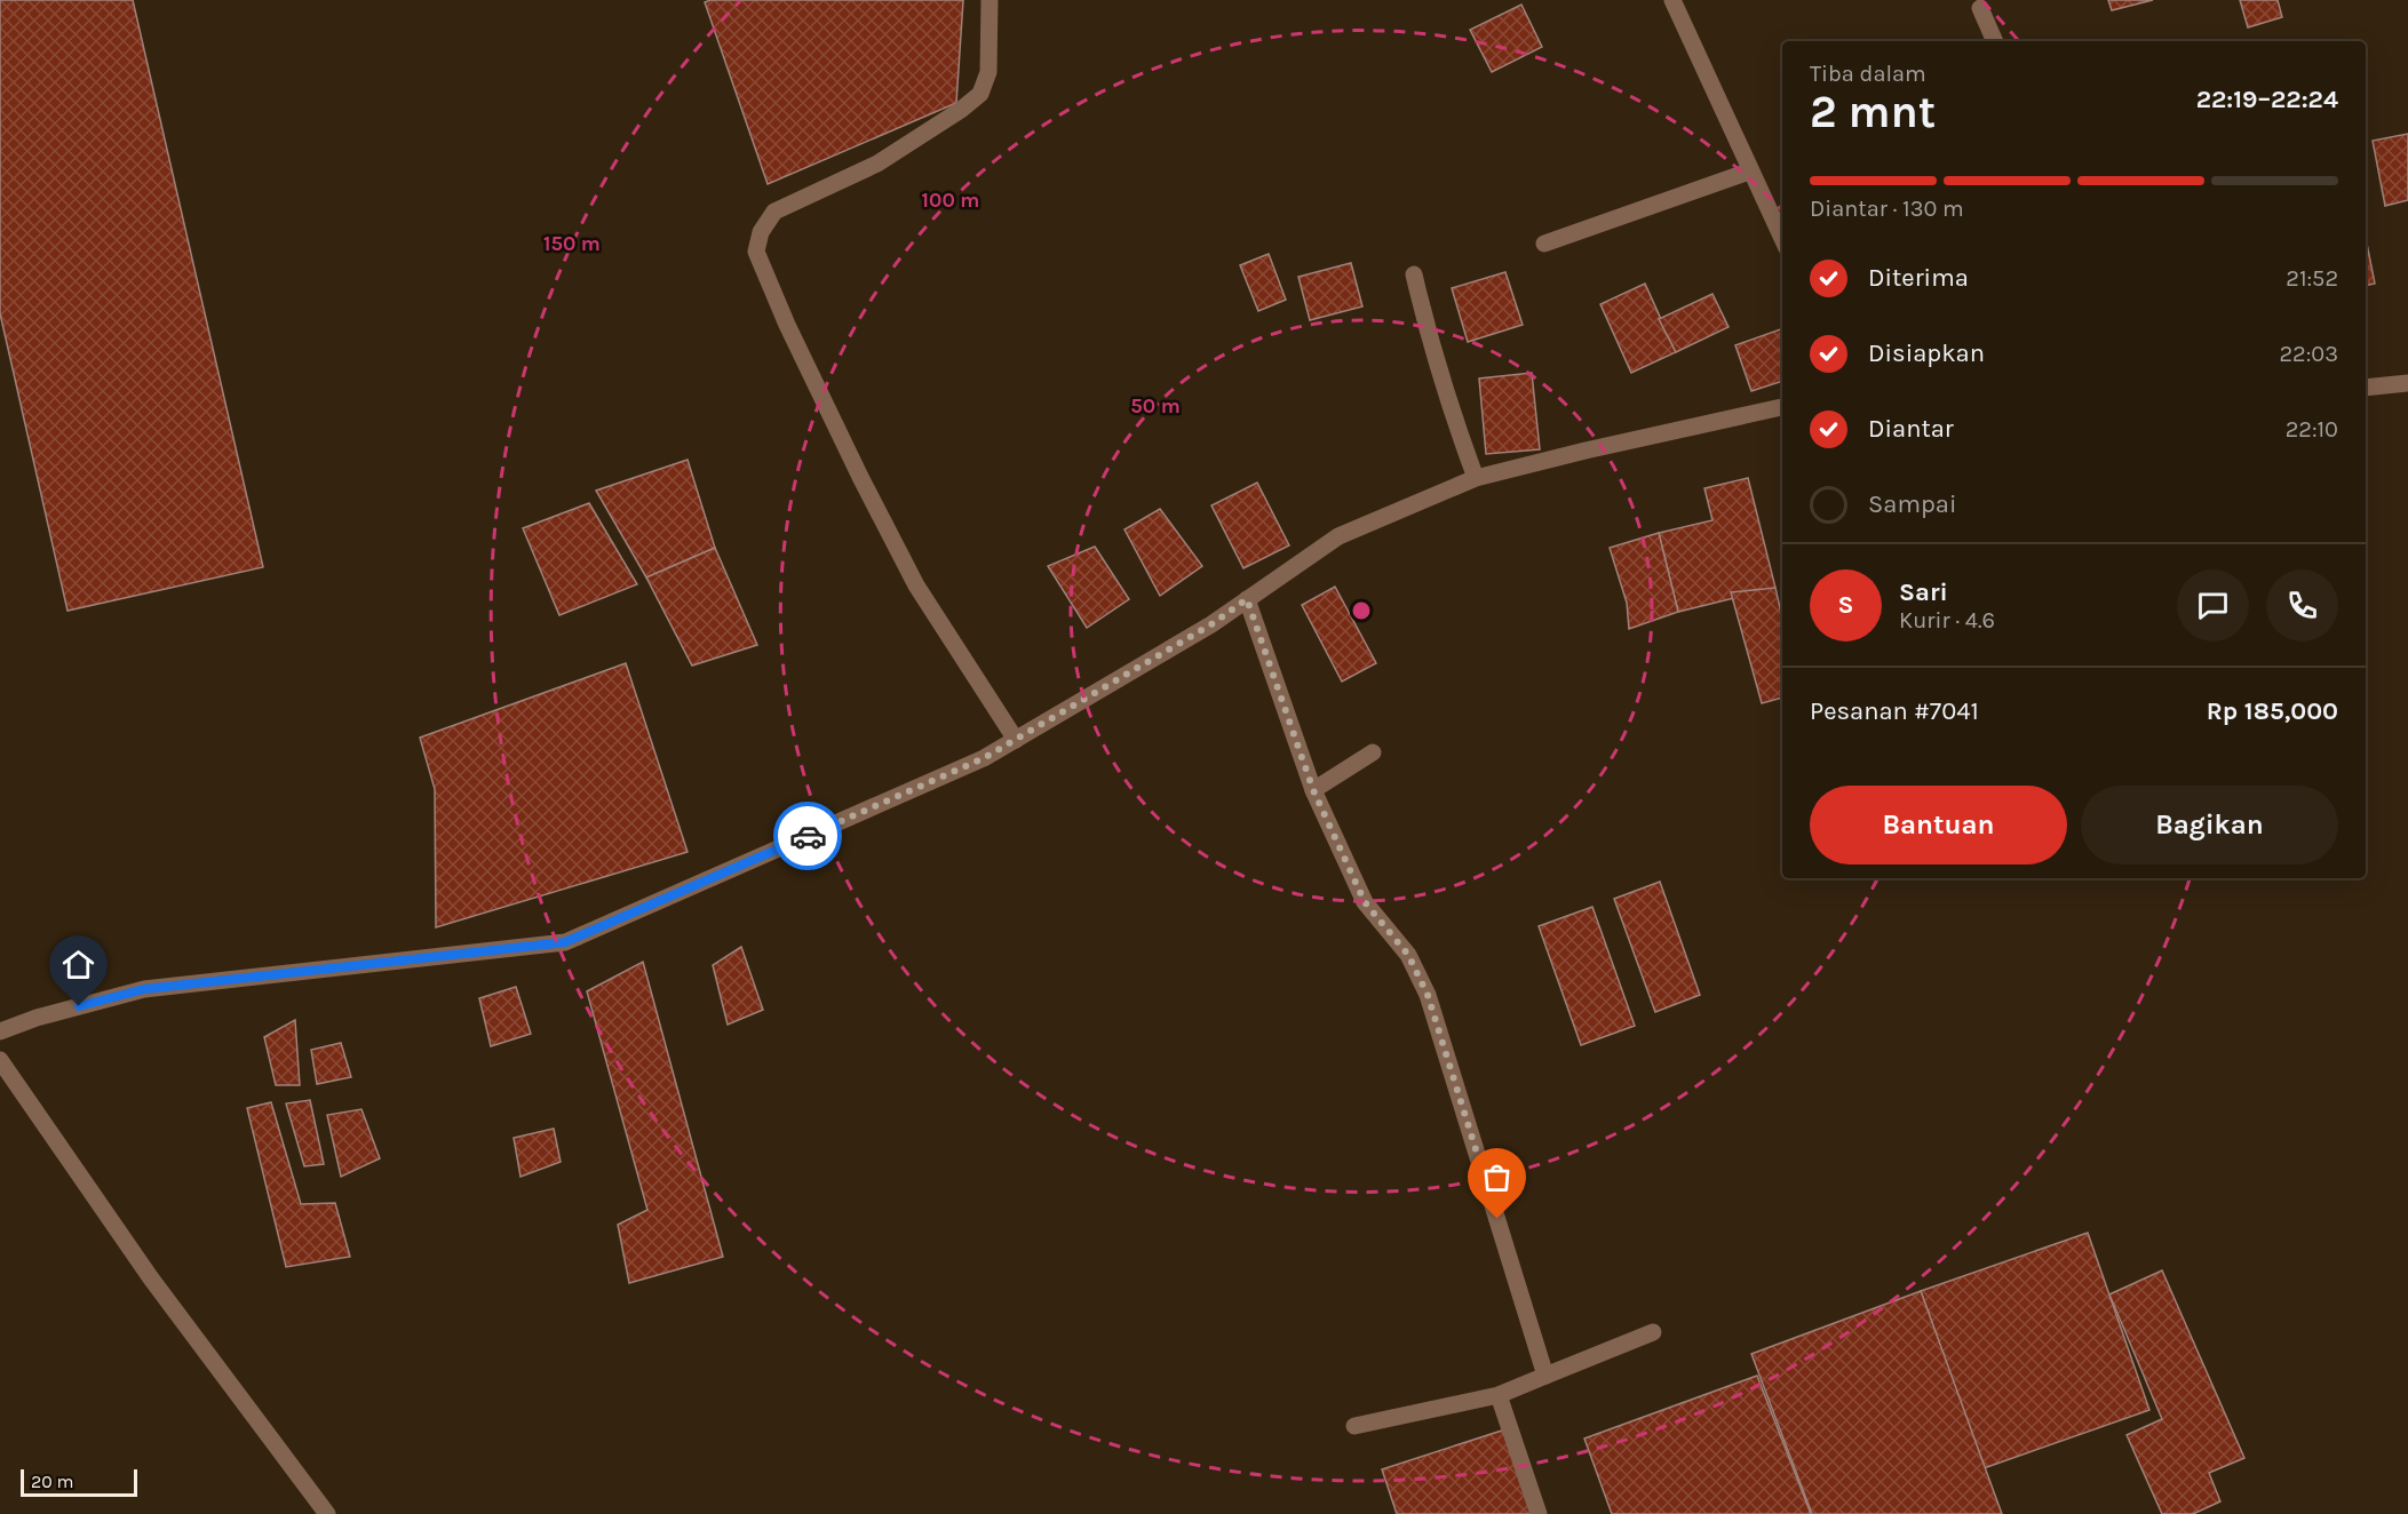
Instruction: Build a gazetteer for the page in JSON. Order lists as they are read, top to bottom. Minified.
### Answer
{"scale_bar":"20 m","page":{"heading":["2 mnt","Tiba dalam","22:19–22:24"],"panel":["Sari","Kurir · 4.6","Pesanan #7041","Rp 185,000"],"bar":"Diantar · 130 m","list":[["Diterima","21:52"],["Disiapkan","22:03"],["Diantar","22:10"],"Sampai"],"round":"S","buttons":["Bantuan","Bagikan"],"scale":"20 m"},"rings":["100 m","150 m","50 m"]}
